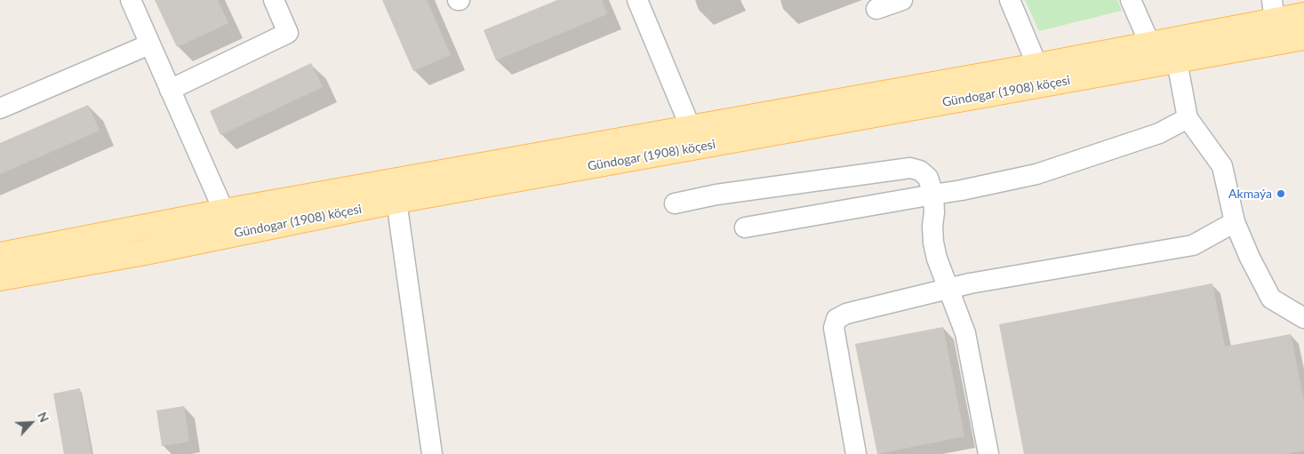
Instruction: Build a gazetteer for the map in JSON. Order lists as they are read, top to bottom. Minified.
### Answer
{"streets":{"main road":["Gündogar (1908) köçesi"]},"places":["Аkmaýa"],"north":"top right"}
